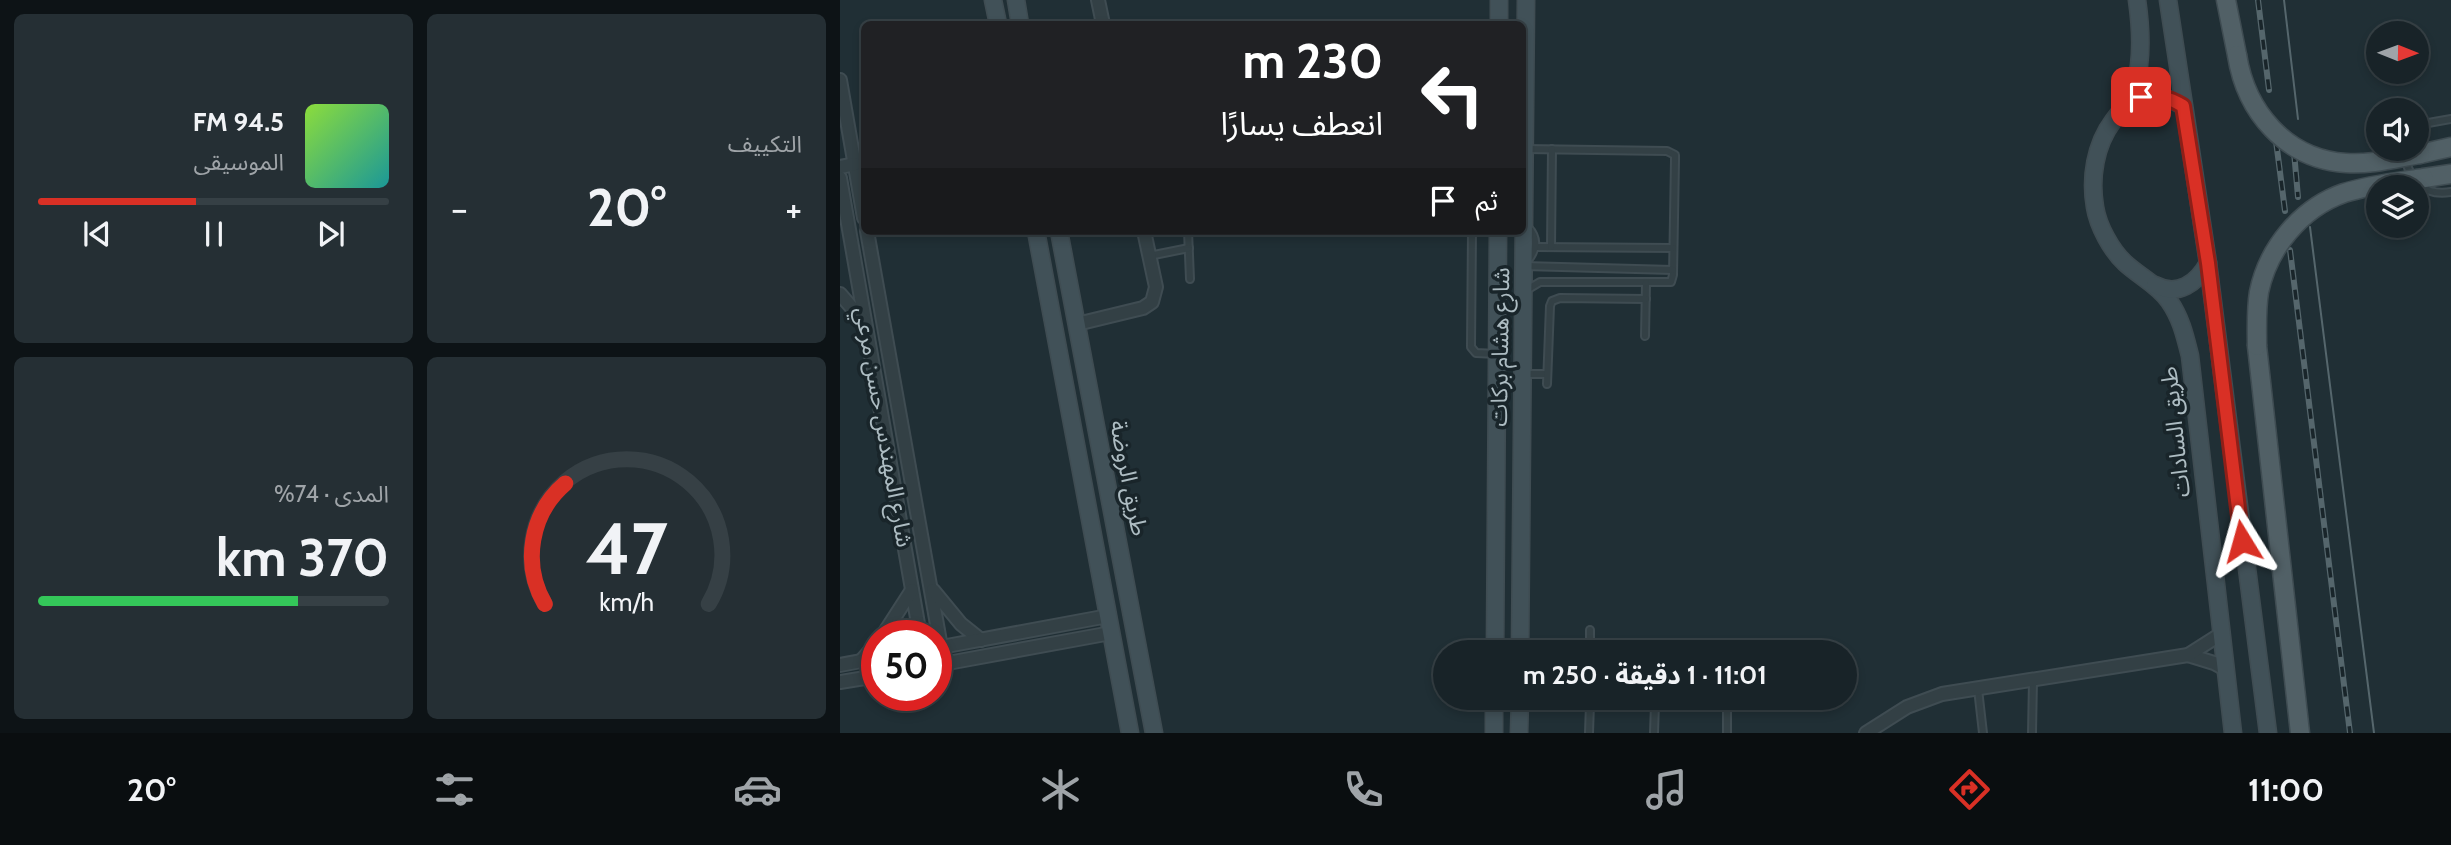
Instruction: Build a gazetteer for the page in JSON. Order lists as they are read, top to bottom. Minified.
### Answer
{"streets":{"street":["شارع هشام بركات","شارع المهندس حسن مرعي","طريق السادات","طريق الروضة"]},"north":"right","page":{"tile":["التكييف",["المدى · 74%","370 km"]],"turn":["230 m","انعطف يسارًا"],"song":["94.5 FM","الموسيقى"],"then":"ثم","heat":["−","20°","+"],"limit":"50","trip":"11:01 · 1 دقيقة · 250 m","tabs":["11:00","20°"],"gauge":["47","km/h"]}}
